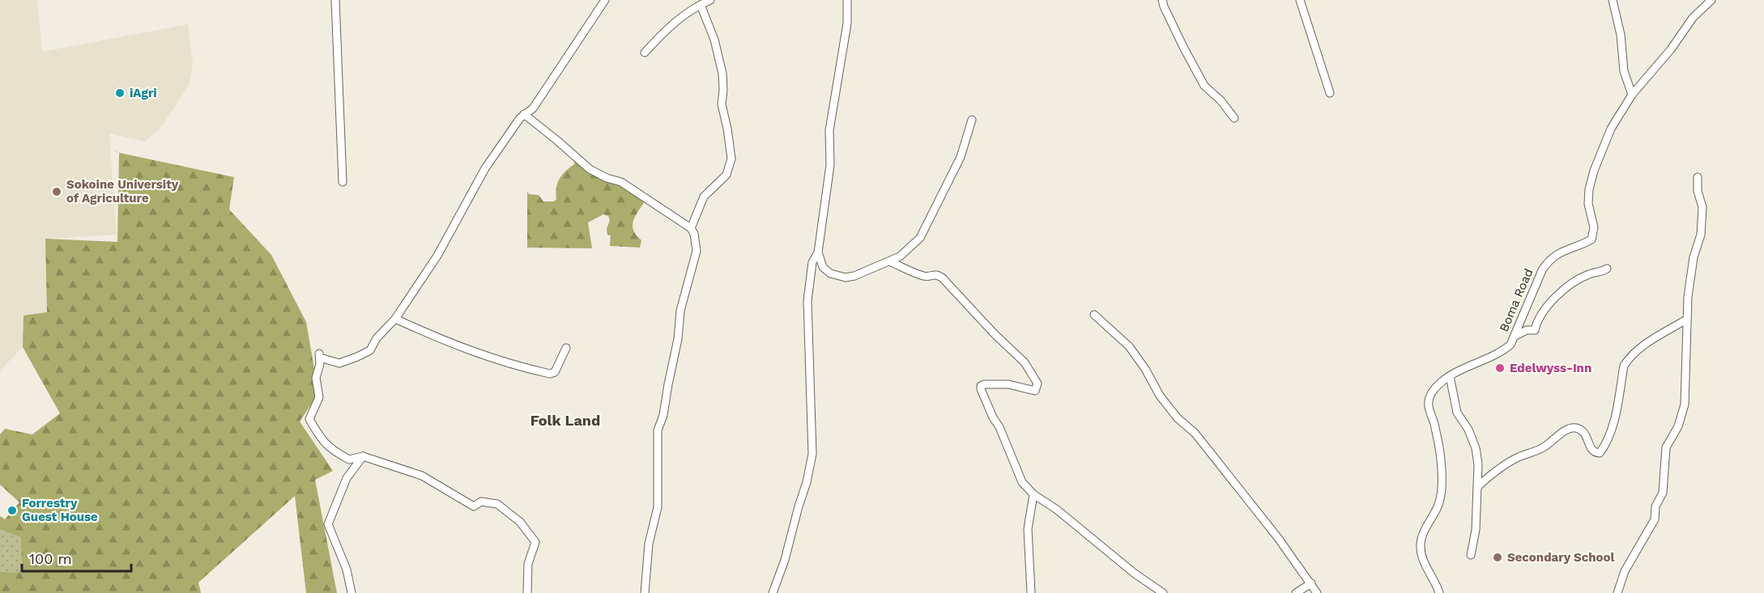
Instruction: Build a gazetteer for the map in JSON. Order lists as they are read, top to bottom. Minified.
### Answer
{"streets":{"street":["Boma Road"]},"districts":["Folk Land"],"places":["iAgri","Sokoine University of Agriculture","Edelwyss-Inn","Forrestry Guest House","Secondary School"],"scale_bar":"100 m"}
